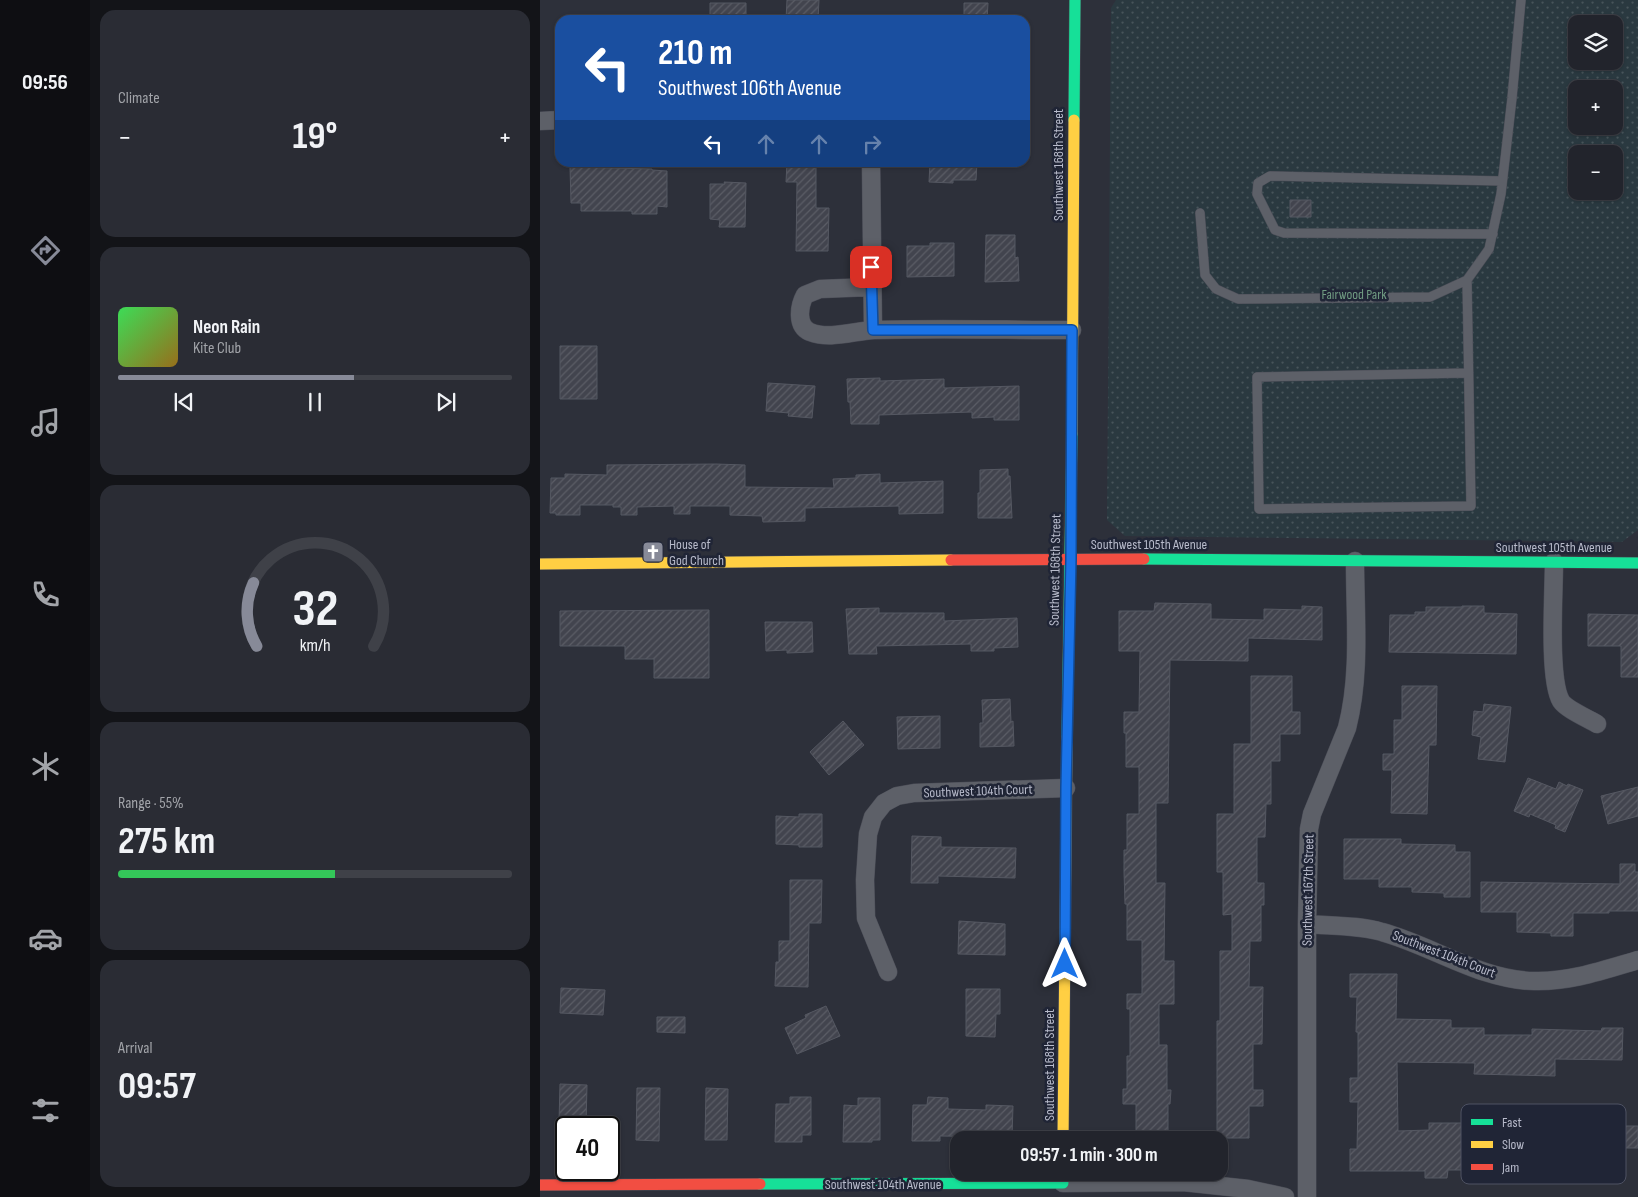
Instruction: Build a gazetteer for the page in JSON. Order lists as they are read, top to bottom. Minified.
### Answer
{"streets":{"street":["Southwest 168th Street","Southwest 105th Avenue","Southwest 104th Court","Southwest 167th Street","Southwest 104th Avenue"]},"crossings":[["Southwest 168th Street","Southwest 105th Avenue"],["Southwest 168th Street","Southwest 104th Court"],["Southwest 105th Avenue","Southwest 167th Street"],["Southwest 104th Court","Southwest 167th Street"]],"parks":["Fairwood Park"],"places":{"church":["House of God Church"]},"legend":["Fast","Slow","Jam"],"page":{"tabs":"09:56","tile":["Climate",["Range · 55%","275 km"],["Arrival","09:57"]],"map_buttons":["+","−"],"turn":["210 m","Southwest 106th Avenue"],"heat":["−","19°","+"],"song":["Neon Rain","Kite Club"],"limit":"40","trip":"09:57 · 1 min · 300 m","gauge":["32","km/h"]}}
